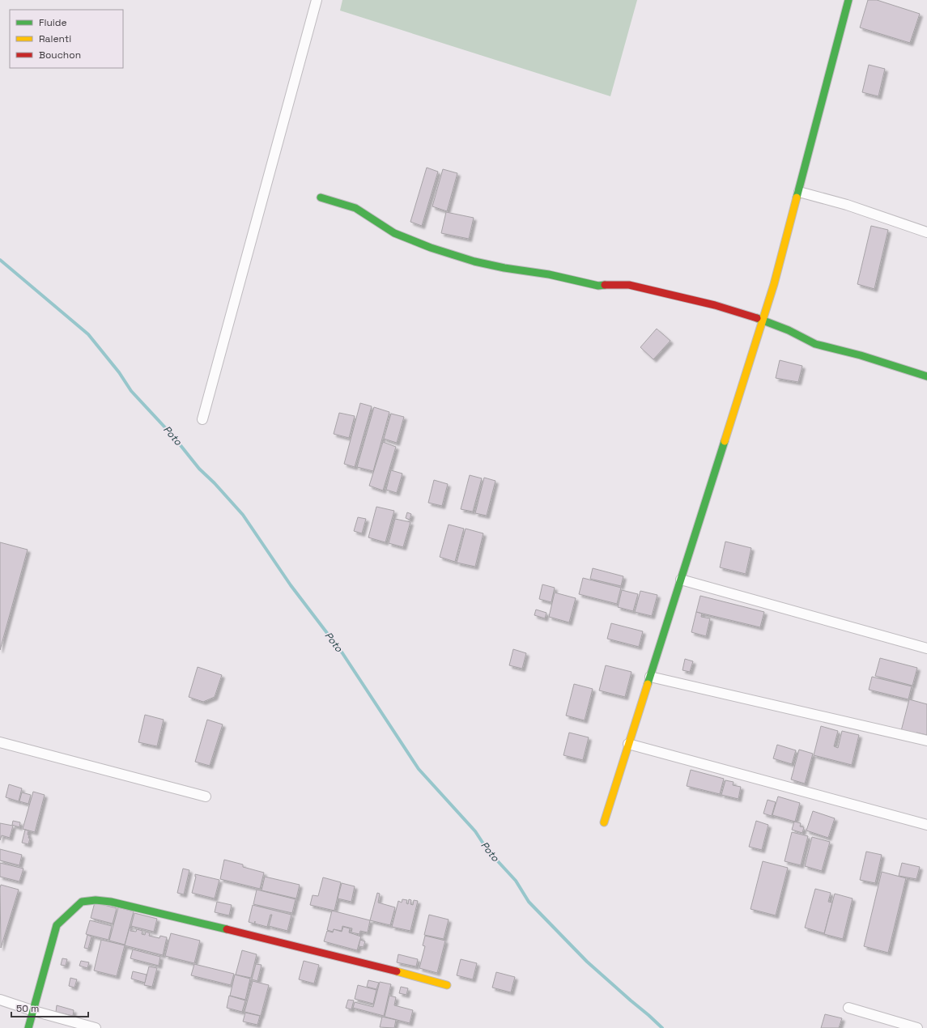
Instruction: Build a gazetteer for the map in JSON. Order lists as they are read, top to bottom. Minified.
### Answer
{"water":["Poto"],"legend":["Fluide","Ralenti","Bouchon"],"scale_bar":"50 m"}
